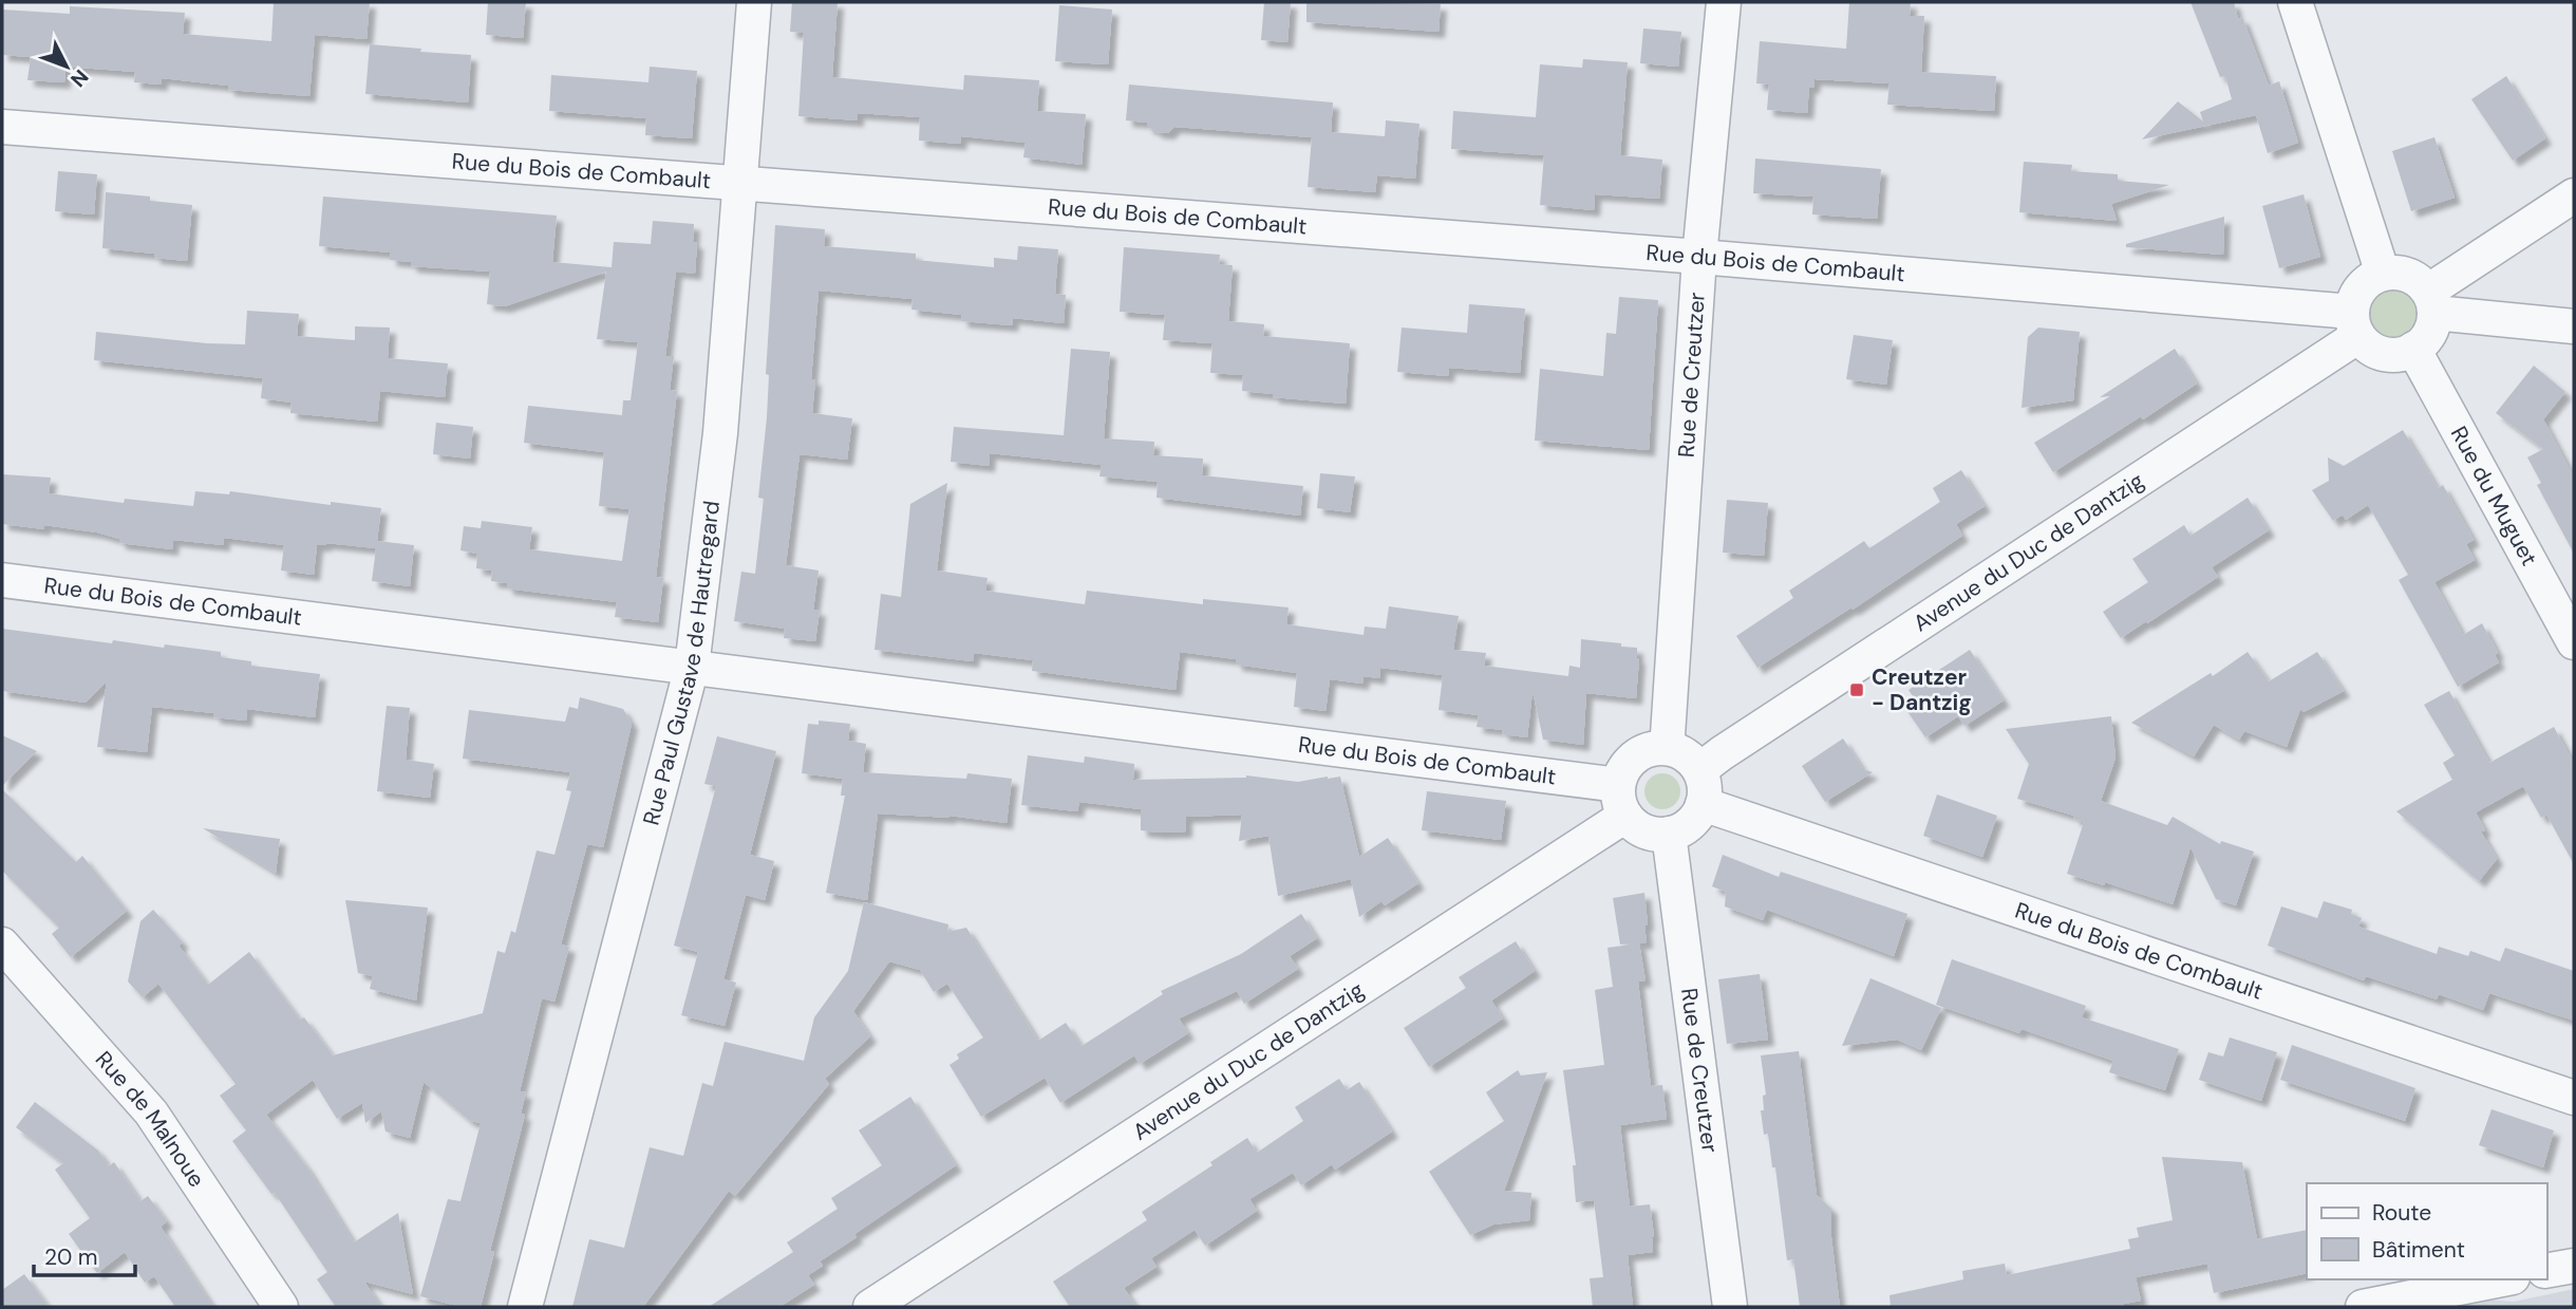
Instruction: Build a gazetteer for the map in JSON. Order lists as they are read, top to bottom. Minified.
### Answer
{"streets":{"street":["Rue du Bois de Combault","Rue de Creutzer","Rue du Muguet","Avenue du Duc de Dantzig","Rue Paul Gustave de Hautregard","Rue de Malnoue"]},"crossings":[["Rue du Bois de Combault","Rue de Creutzer"],["Rue du Bois de Combault","Rue du Muguet"],["Rue du Bois de Combault","Avenue du Duc de Dantzig"],["Rue du Bois de Combault","Rue Paul Gustave de Hautregard"],["Rue de Creutzer","Avenue du Duc de Dantzig"],["Rue du Muguet","Avenue du Duc de Dantzig"]],"places":{"transit":["Creutzer - Dantzig"]},"legend":["Route","Bâtiment"],"scale_bar":"20 m","north":"bottom right"}
